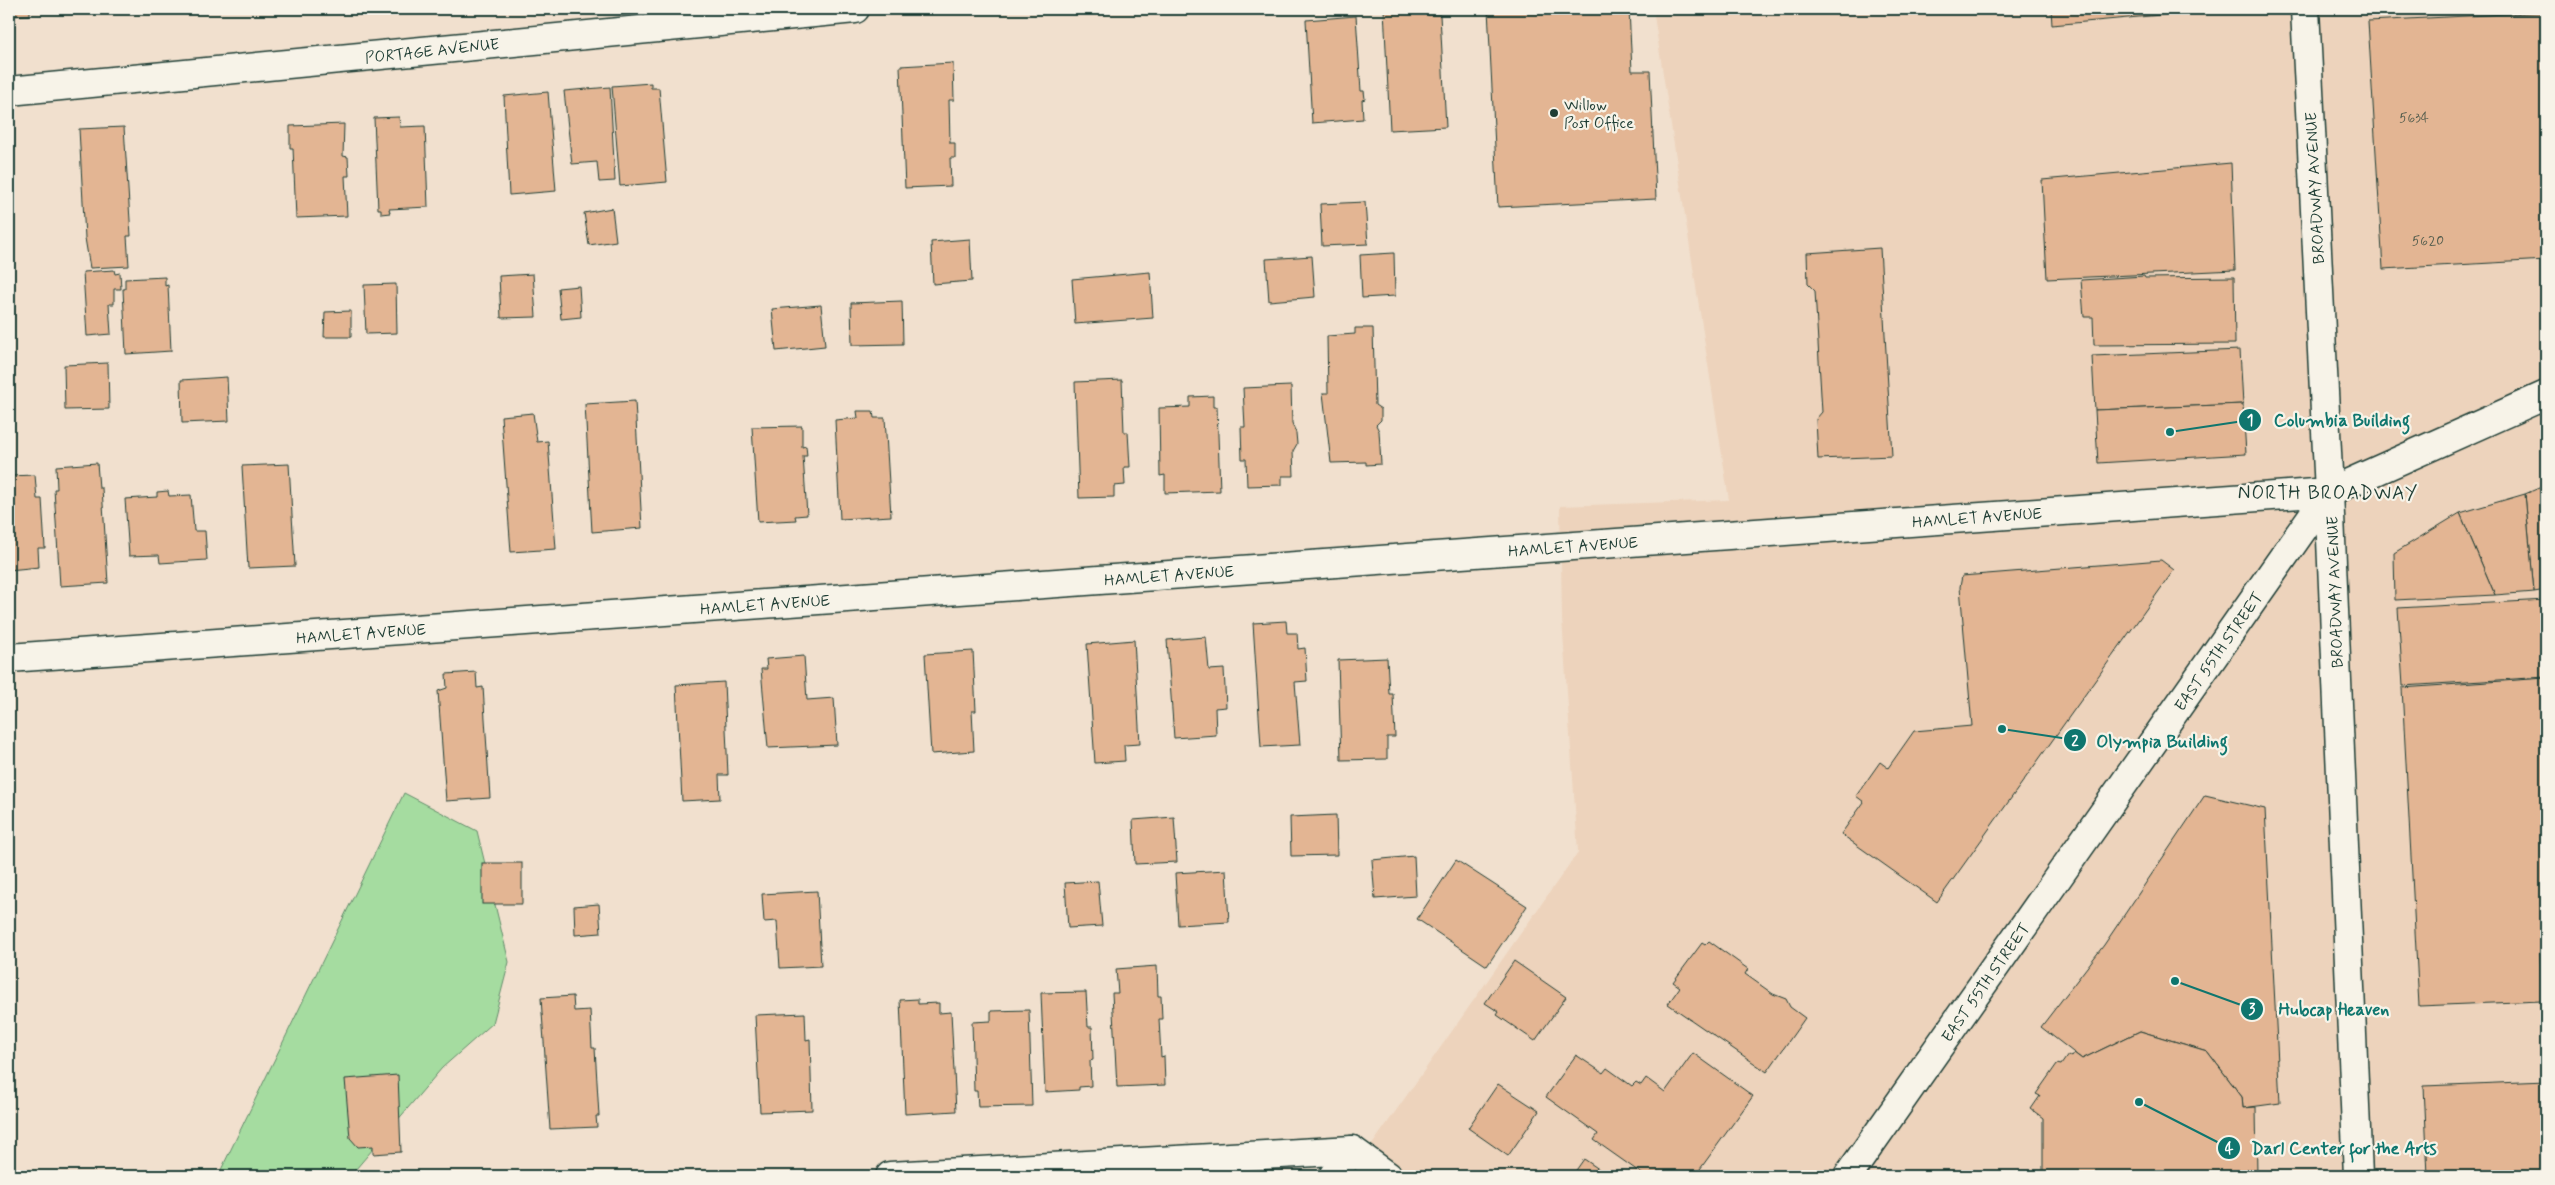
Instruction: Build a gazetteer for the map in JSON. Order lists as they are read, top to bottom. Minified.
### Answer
{"streets":{"street":["PORTAGE AVENUE","BROADWAY AVENUE","HAMLET AVENUE","EAST 55TH STREET"]},"crossings":[["BROADWAY AVENUE","HAMLET AVENUE"],["BROADWAY AVENUE","EAST 55TH STREET"],["HAMLET AVENUE","EAST 55TH STREET"]],"districts":["NORTH BROADWAY"],"places":["Willow Post Office","Columbia Building","Olympia Building","Hubcap Heaven","Darl Center for the Arts"],"house_numbers":["5634","5620"]}
